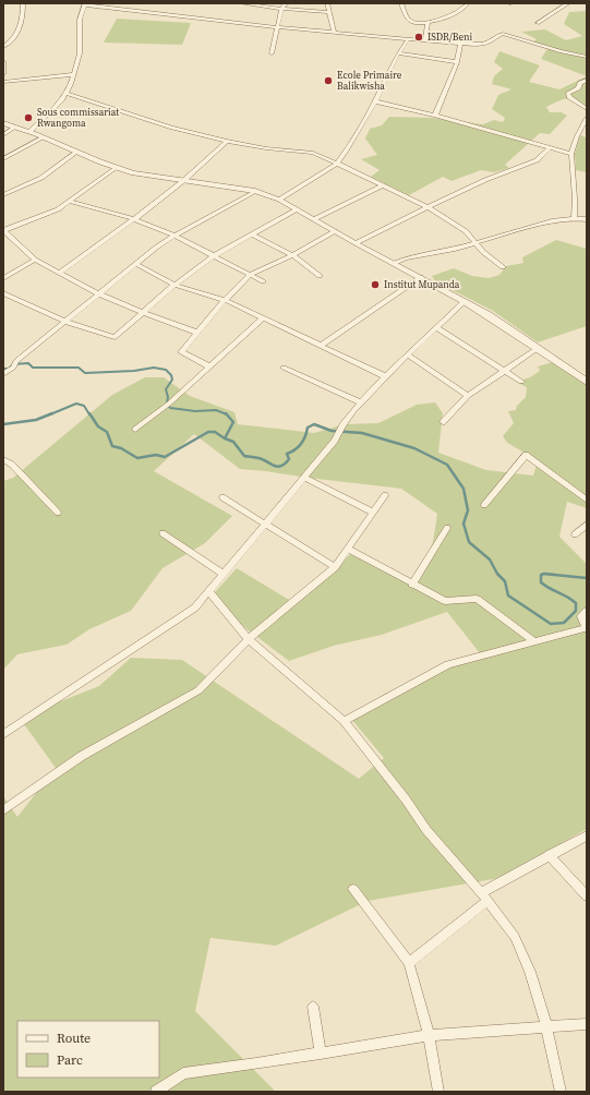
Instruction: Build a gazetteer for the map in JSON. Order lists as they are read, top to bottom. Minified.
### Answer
{"places":["ISDR/Beni","Ecole Primaire Balikwisha","Sous commissariat Rwangoma","Institut Mupanda"],"legend":["Route","Parc"]}
